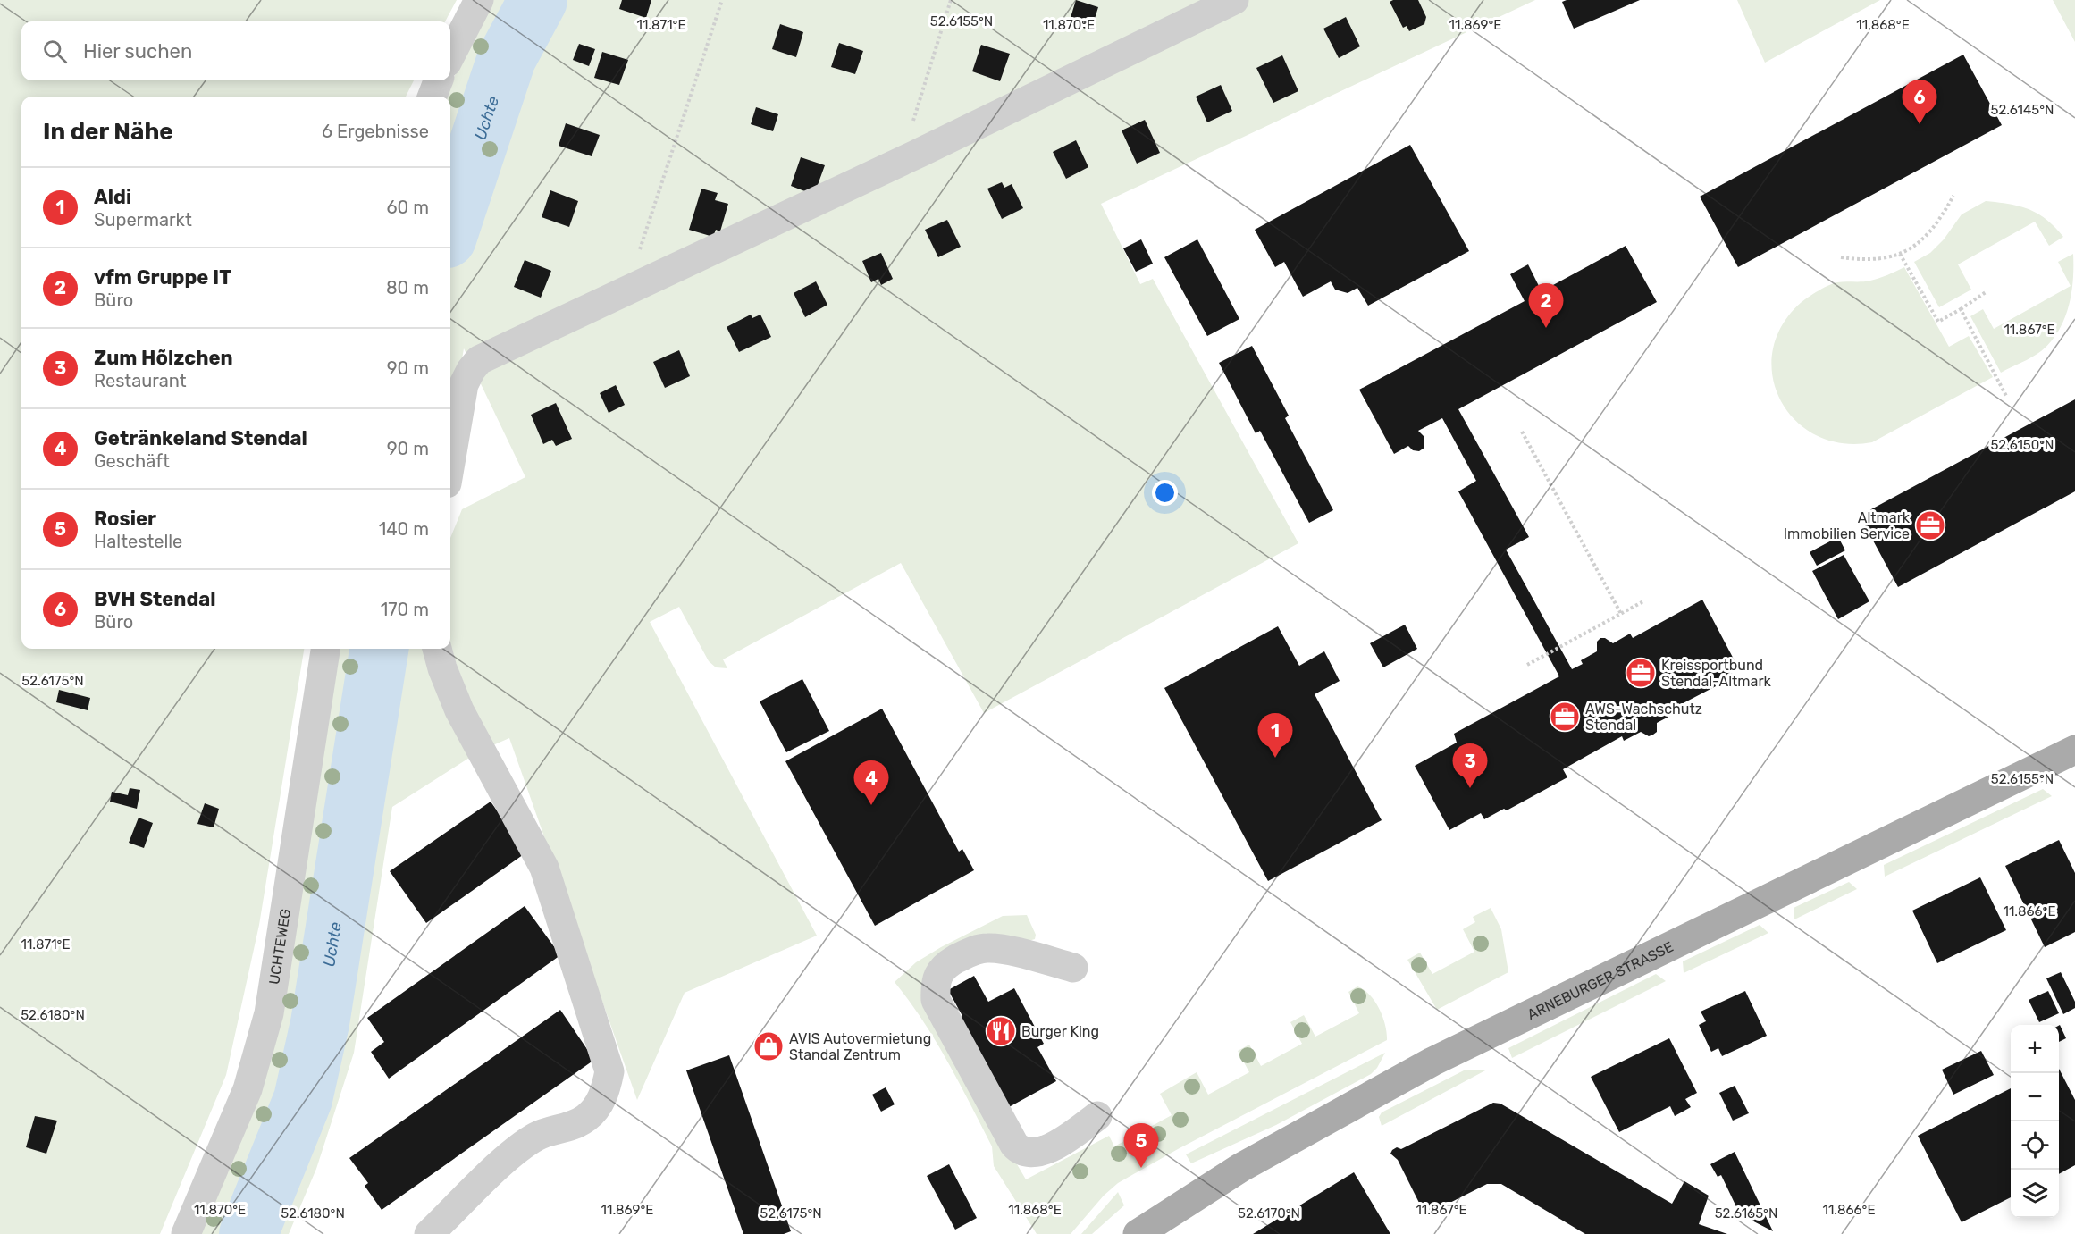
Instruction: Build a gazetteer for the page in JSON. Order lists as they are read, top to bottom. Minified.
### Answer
{"streets":{"main road":["ARNEBURGER STRASSE"],"lane":["UCHTEWEG"]},"water":["Uchte"],"places":{"office":["Altmark Immobilien Service","Kreissportbund Stendal-Altmark","AWS-Wachschutz Stendal"],"restaurant":["Burger King"],"shop":["AVIS Autovermietung Standal Zentrum"]},"page":{"search":"Hier suchen","pins":["6","2","1","3","4","5"],"heading":["In der Nähe","6 Ergebnisse"],"list":[{"mark":"1","name":"Aldi","note":"Supermarkt","value":"60 m"},{"mark":"2","name":"vfm Gruppe IT","note":"Büro","value":"80 m"},{"mark":"3","name":"Zum Hõlzchen","note":"Restaurant","value":"90 m"},{"mark":"4","name":"Getränkeland Stendal","note":"Geschäft","value":"90 m"},{"mark":"5","name":"Rosier","note":"Haltestelle","value":"140 m"},{"mark":"6","name":"BVH Stendal","note":"Büro","value":"170 m"}],"map_buttons":["+","−"]},"coordinates":["52.6155°N","11.871°E","11.870°E","11.869°E","11.868°E","52.6145°N","11.867°E","52.6150°N","52.6175°N","11.866°E","52.6180°N","52.6170°N","52.6165°N"]}
